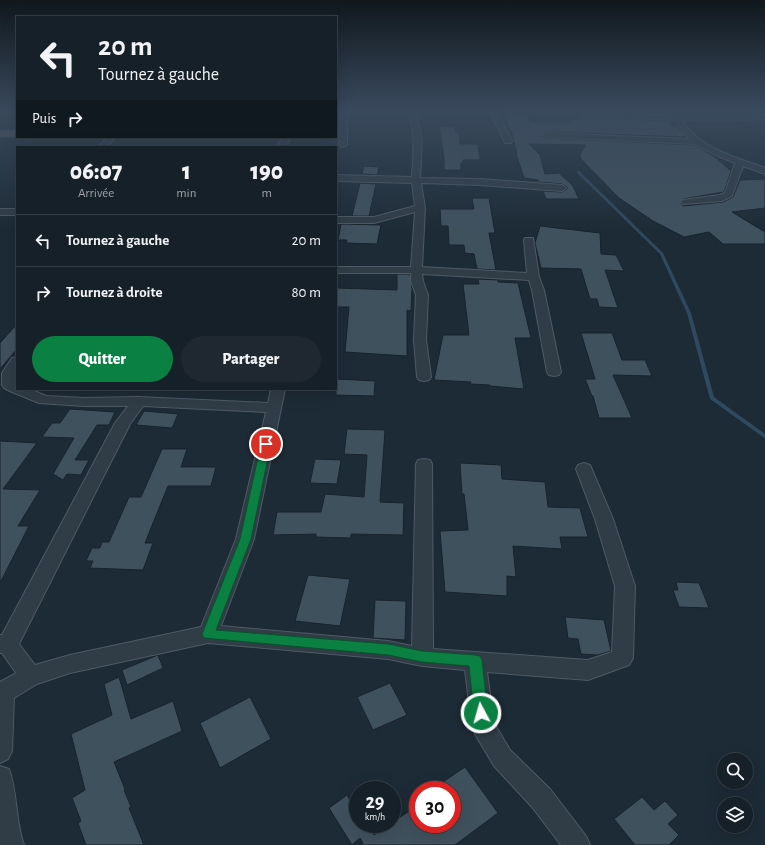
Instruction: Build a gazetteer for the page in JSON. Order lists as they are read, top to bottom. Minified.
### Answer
{"page":{"turn":["20 m","Tournez à gauche"],"then":"Puis","eta":["06:07","Arrivée","1","min","190","m"],"list":[{"name":"Tournez à gauche","value":"20 m"},{"name":"Tournez à droite","value":"80 m"}],"buttons":["Quitter","Partager"],"speed":"29 km/h","limit":"30"}}
